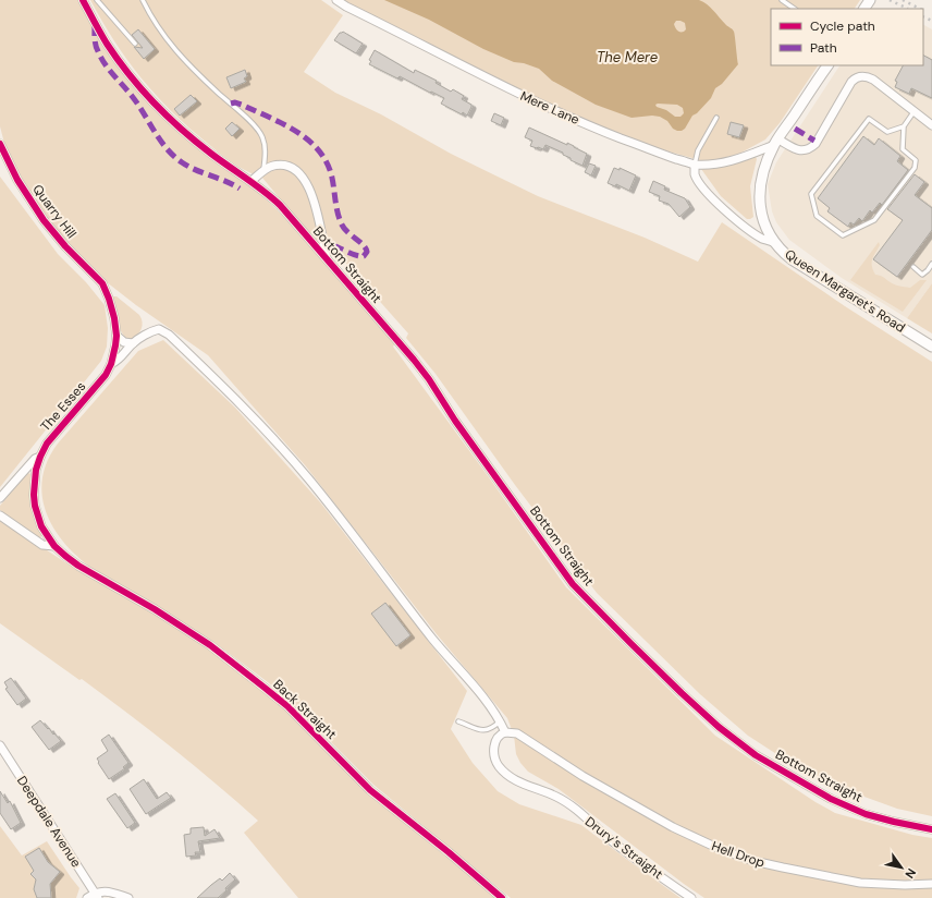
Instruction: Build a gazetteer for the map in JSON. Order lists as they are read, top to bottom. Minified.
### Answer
{"streets":{"main road":["Queen Margaret's Road"],"street":["Mere Lane","Quarry Hill","Bottom Straight","The Esses","Back Straight","Deepdale Avenue","Drury's Straight","Hell Drop"]},"crossings":[["Mere Lane","Queen Margaret's Road"],["Quarry Hill","The Esses"],["The Esses","Back Straight"],["Drury's Straight","Hell Drop"]],"water":["The Mere"],"legend":["Cycle path","Path"],"north":"bottom right"}
